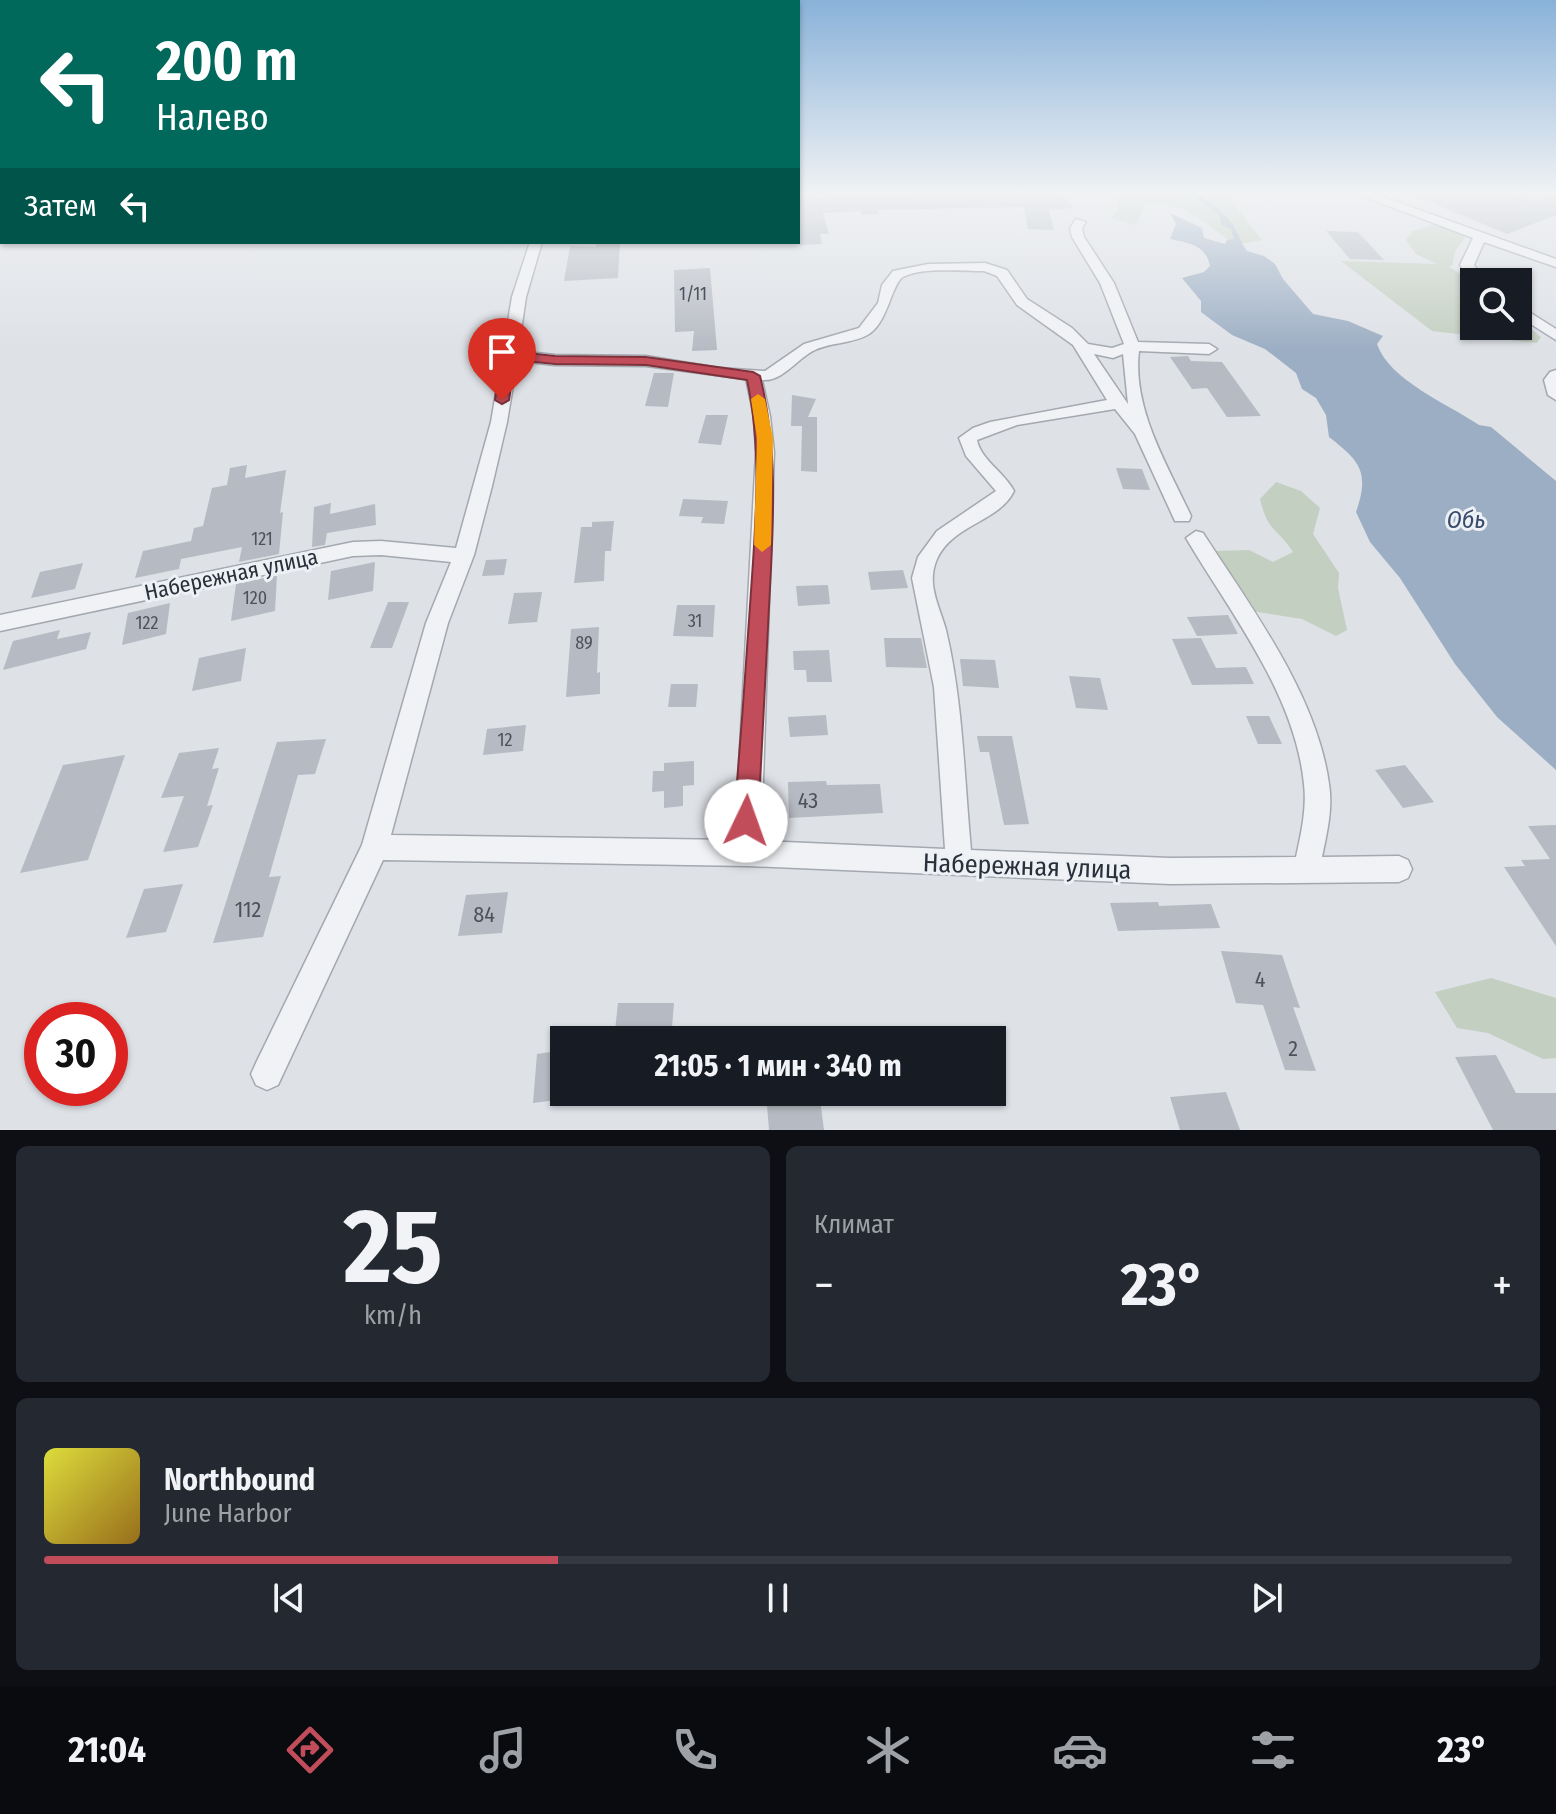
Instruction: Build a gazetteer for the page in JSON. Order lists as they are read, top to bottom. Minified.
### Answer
{"streets":{"street":["Набережная улица"]},"water":["Обь"],"house_numbers":["1/11","121","120","31","122","89","12","43","112","84","4","2"],"page":{"turn":["200 m","Налево"],"then":"Затем","limit":"30","trip":"21:05 · 1 мин · 340 m","tile":[["25","km/h"],"Климат"],"heat":["−","23°","+"],"song":["Northbound","June Harbor"],"tabs":["21:04","23°"]}}
